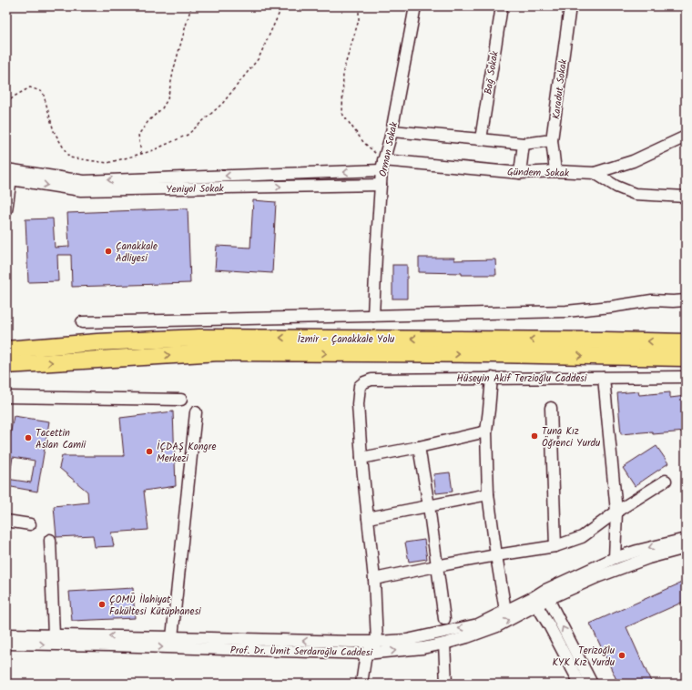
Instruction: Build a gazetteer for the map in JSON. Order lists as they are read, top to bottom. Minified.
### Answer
{"streets":{"highway":["İzmir - Çanakkale Yolu"],"street":["Bağ Sokak","Karadut Sokak","Orman Sokak","Gündem Sokak","Yeniyol Sokak","Hüseyin Akif Terzioğlu Caddesi","Prof. Dr. Ümit Serdaroğlu Caddesi"]},"crossings":[["Karadut Sokak","Gündem Sokak"],["Orman Sokak","Gündem Sokak"],["Orman Sokak","Yeniyol Sokak"],["Gündem Sokak","Yeniyol Sokak"]],"places":["Çanakkale Adliyesi","Tuna Kız Öğrenci Yurdu","Tacettin Aslan Camii","İÇDAŞ Kongre Merkezi","ÇOMÜ İlahiyat Fakültesi Kütüphanesi","Terizoğlu KYK Kız Yurdu"]}
